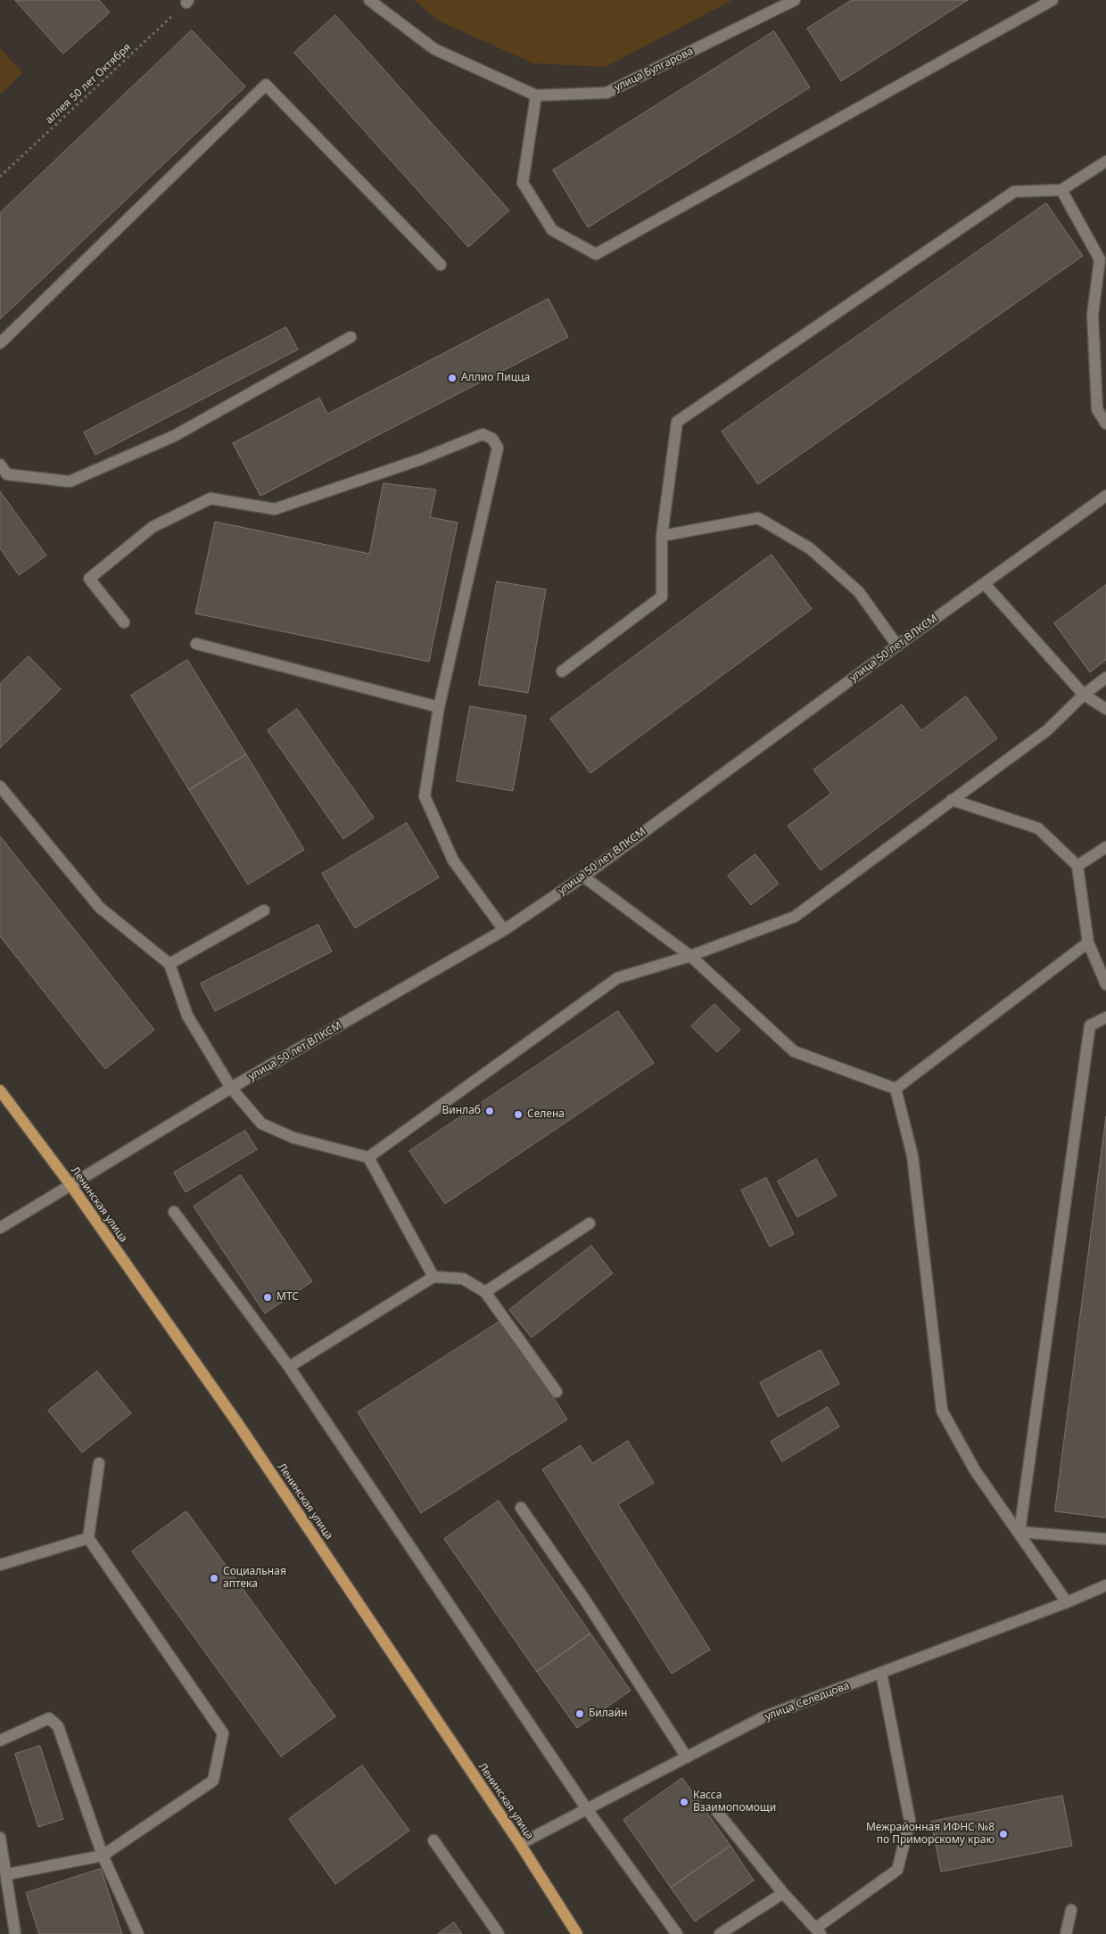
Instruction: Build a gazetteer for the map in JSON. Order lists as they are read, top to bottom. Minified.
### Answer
{"streets":{"main road":["Ленинская улица"],"street":["улица Булгарова","улица 50 лет ВЛКСМ","улица Селедцова"],"path":["аллея 50 лет Октября"]},"crossings":[["улица 50 лет ВЛКСМ","Ленинская улица"],["Ленинская улица","улица Селедцова"]],"places":["Аллио Пицца","Винлаб","Селена","МТС","Социальная аптека","Билайн","Касса Взаимопомощи","Межрайонная ИФНС №8 по Приморскому краю"]}
